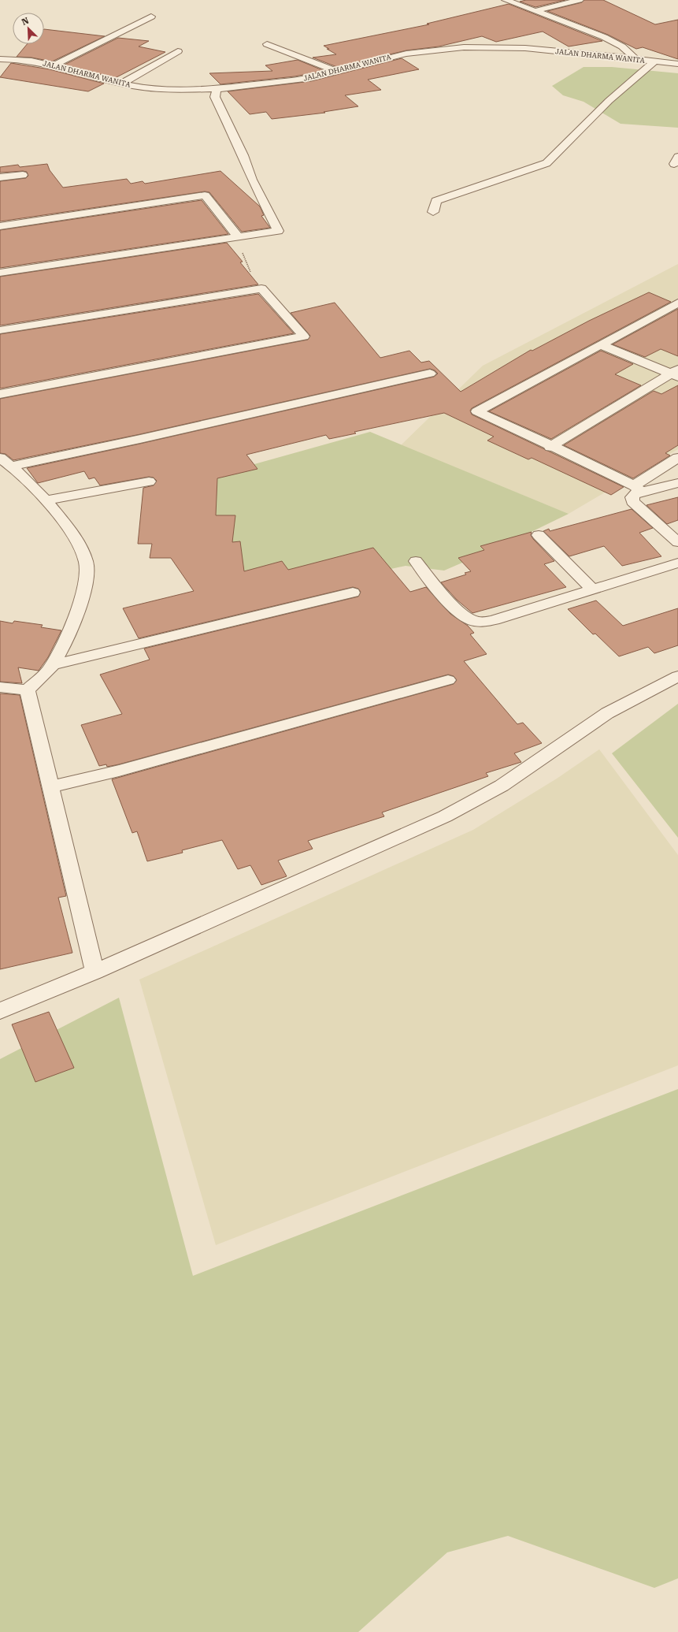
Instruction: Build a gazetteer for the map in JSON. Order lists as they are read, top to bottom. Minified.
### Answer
{"streets":{"street":["JALAN DHARMA WANITA"]},"north":"top left"}
